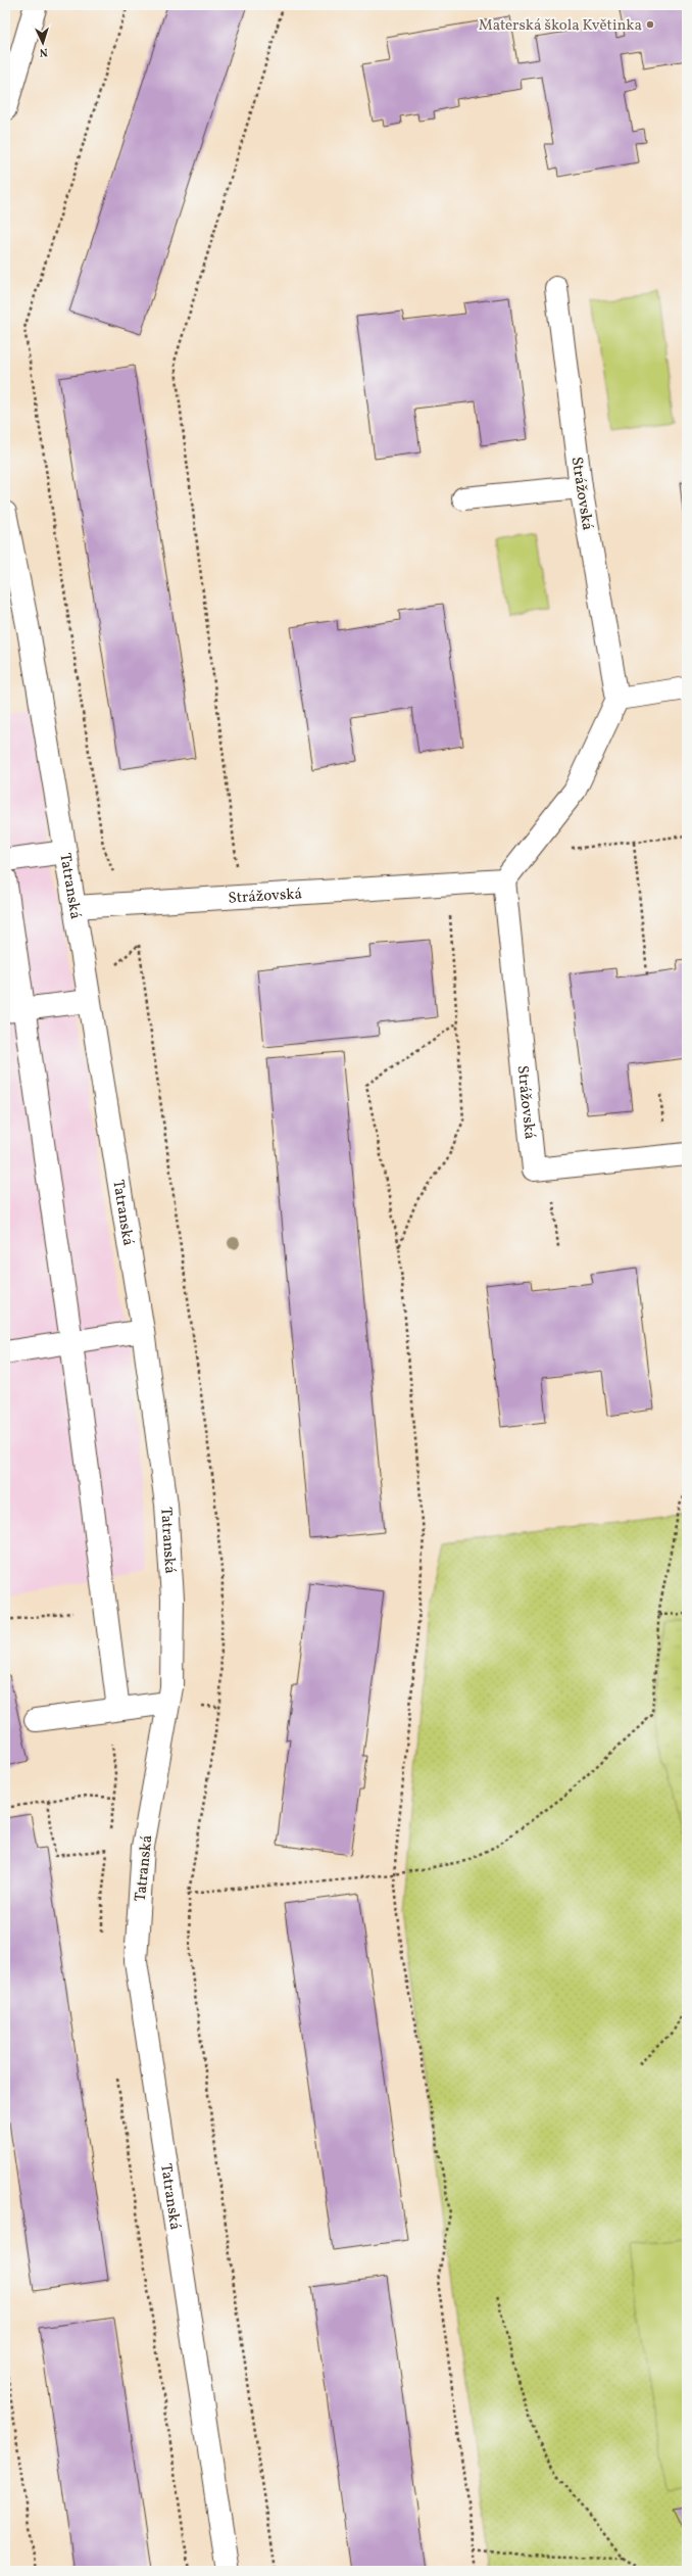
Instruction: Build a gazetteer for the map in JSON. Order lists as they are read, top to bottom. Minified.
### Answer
{"streets":{"street":["Strážovská","Tatranská"]},"crossings":[["Strážovská","Tatranská"]],"places":["Materská škola Květinka"],"north":"bottom"}
